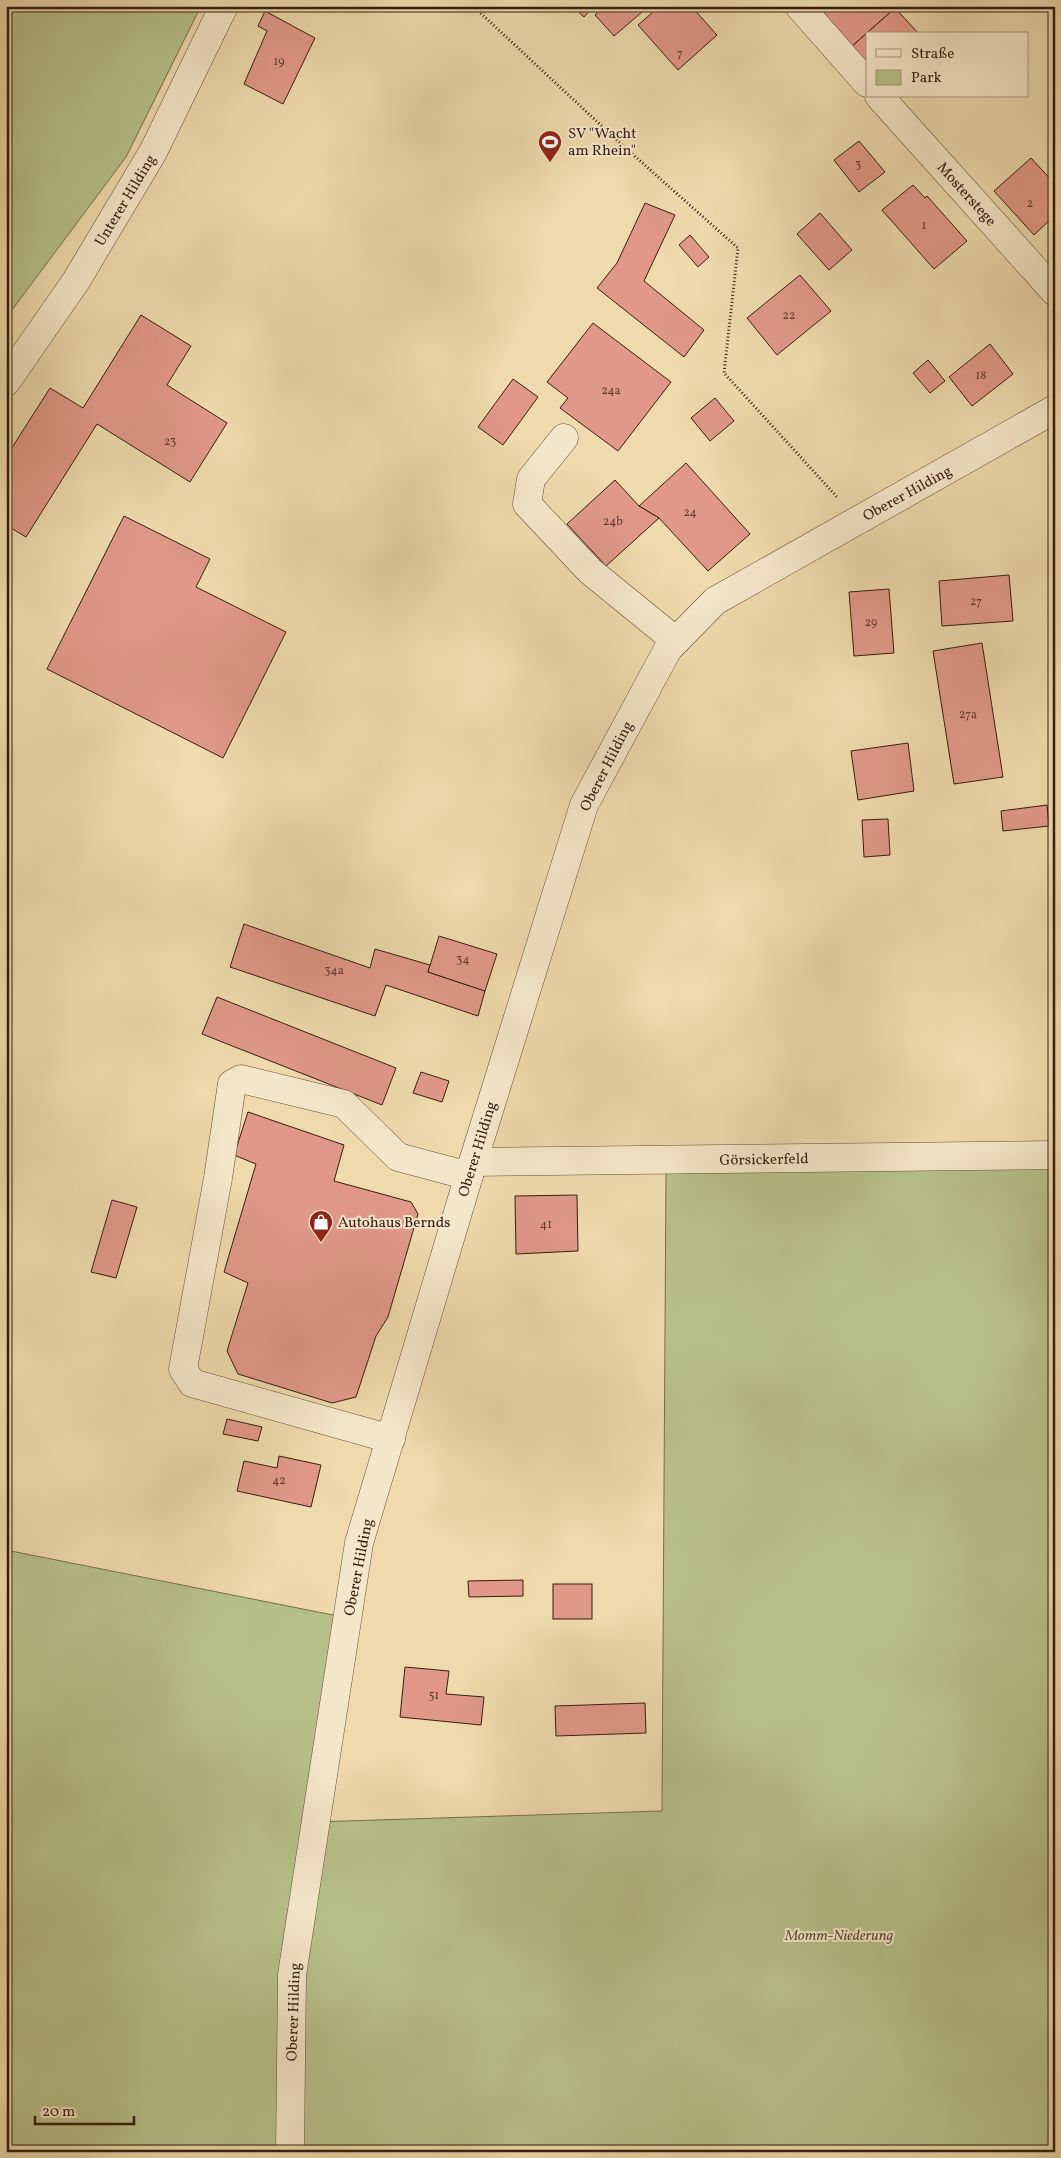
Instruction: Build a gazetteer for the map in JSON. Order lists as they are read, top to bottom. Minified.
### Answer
{"streets":{"street":["Mosterstege","Unterer Hilding","Oberer Hilding","Görsickerfeld"]},"crossings":[["Oberer Hilding","Görsickerfeld"]],"parks":["Momm-Niederung"],"places":{"sports":["SV \"Wacht am Rhein\""],"shop":["Autohaus Bernds"]},"house_numbers":["7","19","3","2","1","22","18","24a","23","24","24b","27","29","27a","34","34a","41","42","51"],"legend":["Straße","Park"],"scale_bar":"20 m"}
